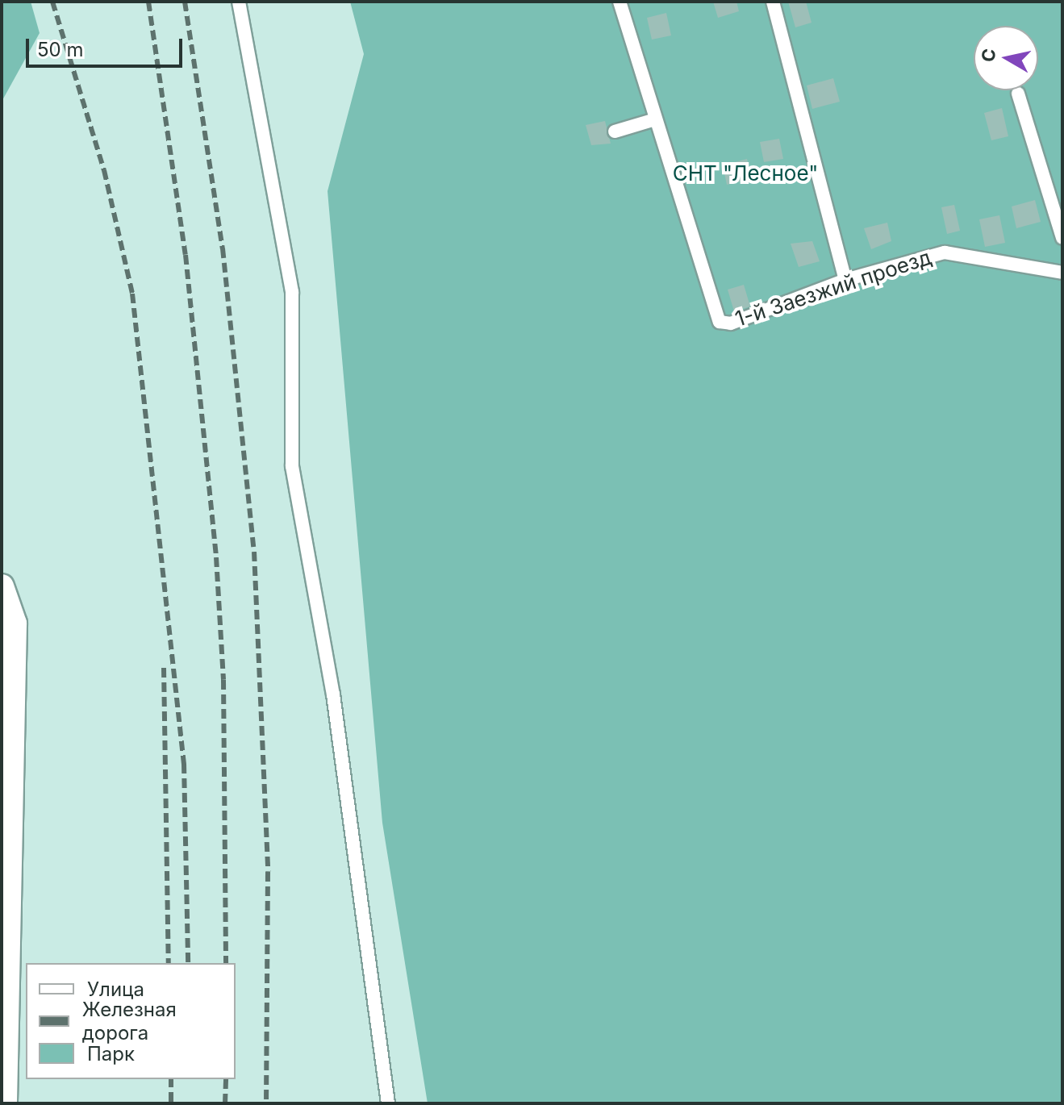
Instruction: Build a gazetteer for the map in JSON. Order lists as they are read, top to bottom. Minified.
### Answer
{"streets":{"lane":["1-й Заезжий проезд"]},"parks":["СНТ \"Лесное\""],"legend":["Улица","Железная дорога","Парк"],"scale_bar":"50 m","north":"left"}
